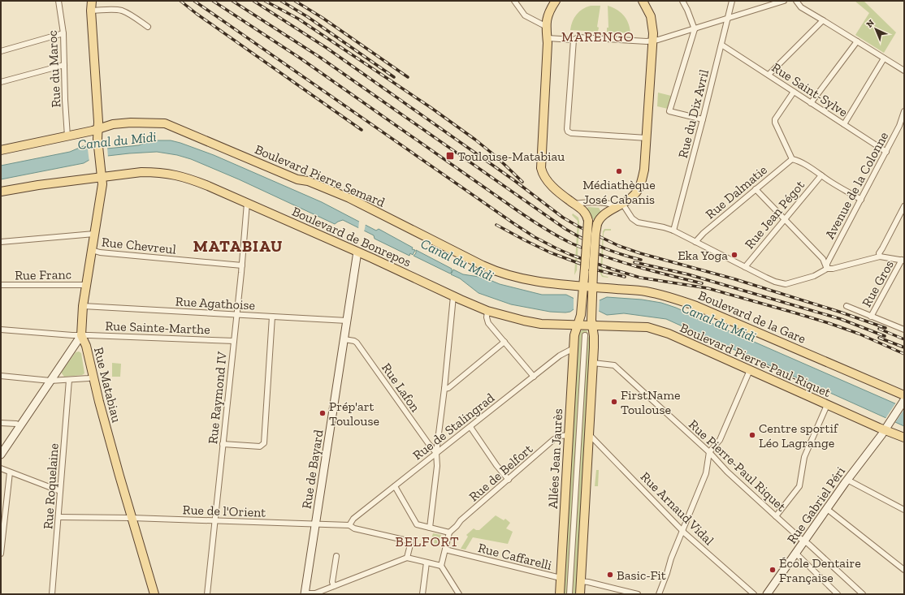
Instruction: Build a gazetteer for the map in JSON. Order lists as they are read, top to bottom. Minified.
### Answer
{"streets":{"main road":["Boulevard Pierre Semard","Boulevard de Bonrepos","Boulevard de la Gare","Boulevard Pierre-Paul-Riquet","Rue Matabiau","Allées Jean Jaurès"],"street":["Rue du Maroc","Rue Saint-Sylve","Rue du Dix Avril","Avenue de la Colonne","Rue Dalmatie","Rue Jean Pégot","Rue Chevreul","Rue Franc","Rue Gros","Rue Agathoise","Rue Sainte-Marthe","Rue Lafon","Rue Raymond IV","Rue de Stalingrad","Rue Pierre-Paul Riquet","Rue de Bayard","Rue de Belfort","Rue Roquelaine","Rue Gabriel Péri","Rue Arnaud Vidal","Rue de l'Orient","Rue Caffarelli"]},"crossings":[["Rue du Maroc","Boulevard Pierre Semard"],["Rue Saint-Sylve","Rue du Dix Avril"],["Rue Saint-Sylve","Avenue de la Colonne"],["Boulevard Pierre Semard","Boulevard de la Gare"],["Boulevard Pierre Semard","Rue Matabiau"],["Boulevard Pierre Semard","Allées Jean Jaurès"],["Boulevard de Bonrepos","Boulevard Pierre-Paul-Riquet"],["Boulevard de Bonrepos","Rue Matabiau"],["Boulevard de Bonrepos","Rue Raymond IV"],["Boulevard de Bonrepos","Allées Jean Jaurès"],["Boulevard de Bonrepos","Rue de Bayard"],["Rue Chevreul","Rue Matabiau"],["Rue Chevreul","Rue Raymond IV"],["Rue Franc","Rue Matabiau"],["Rue Agathoise","Rue Matabiau"],["Rue Agathoise","Rue Raymond IV"],["Rue Agathoise","Rue de Bayard"],["Boulevard de la Gare","Allées Jean Jaurès"],["Boulevard de la Gare","Rue Gabriel Péri"],["Rue Sainte-Marthe","Rue Matabiau"],["Rue Sainte-Marthe","Rue Raymond IV"],["Boulevard Pierre-Paul-Riquet","Rue Gabriel Péri"],["Rue Matabiau","Rue de l'Orient"],["Rue Lafon","Rue de Stalingrad"],["Rue Lafon","Rue de Bayard"],["Rue Raymond IV","Rue de l'Orient"],["Rue de Stalingrad","Allées Jean Jaurès"],["Allées Jean Jaurès","Rue de Belfort"],["Allées Jean Jaurès","Rue Caffarelli"],["Rue Pierre-Paul Riquet","Rue Gabriel Péri"],["Rue de Bayard","Rue de l'Orient"],["Rue Roquelaine","Rue de l'Orient"]],"districts":["MARENGO","MATABIAU","BELFORT"],"water":["Canal du Midi"],"places":{"transit":["Toulouse-Matabiau"],"other":["Médiathèque José Cabanis","Eka Yoga","FirstName Toulouse","Prép'art Toulouse","Centre sportif Léo Lagrange","École Dentaire Française","Basic-Fit"]},"north":"top left"}
